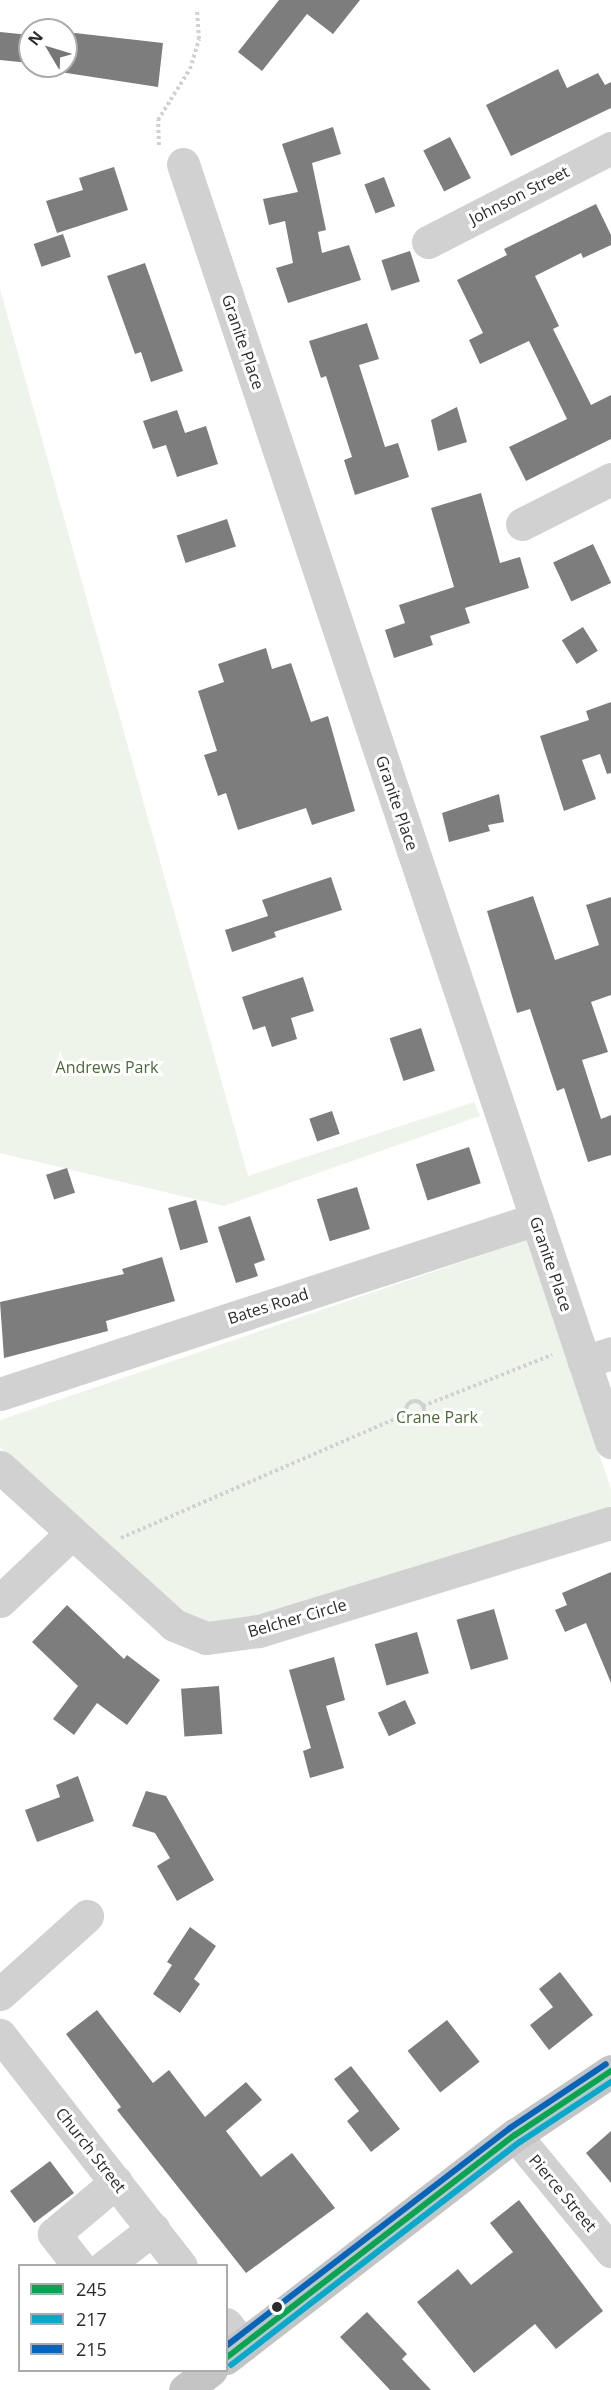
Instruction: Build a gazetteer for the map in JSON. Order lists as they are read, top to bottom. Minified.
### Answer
{"streets":{"street":["Johnson Street","Granite Place","Bates Road","Belcher Circle","Church Street","Pierce Street"]},"crossings":[["Granite Place","Bates Road"]],"parks":["Andrews Park","Crane Park"],"lines":["transit line 215","transit line 245","transit line 217"],"legend":["245","217","215"],"north":"top left"}
